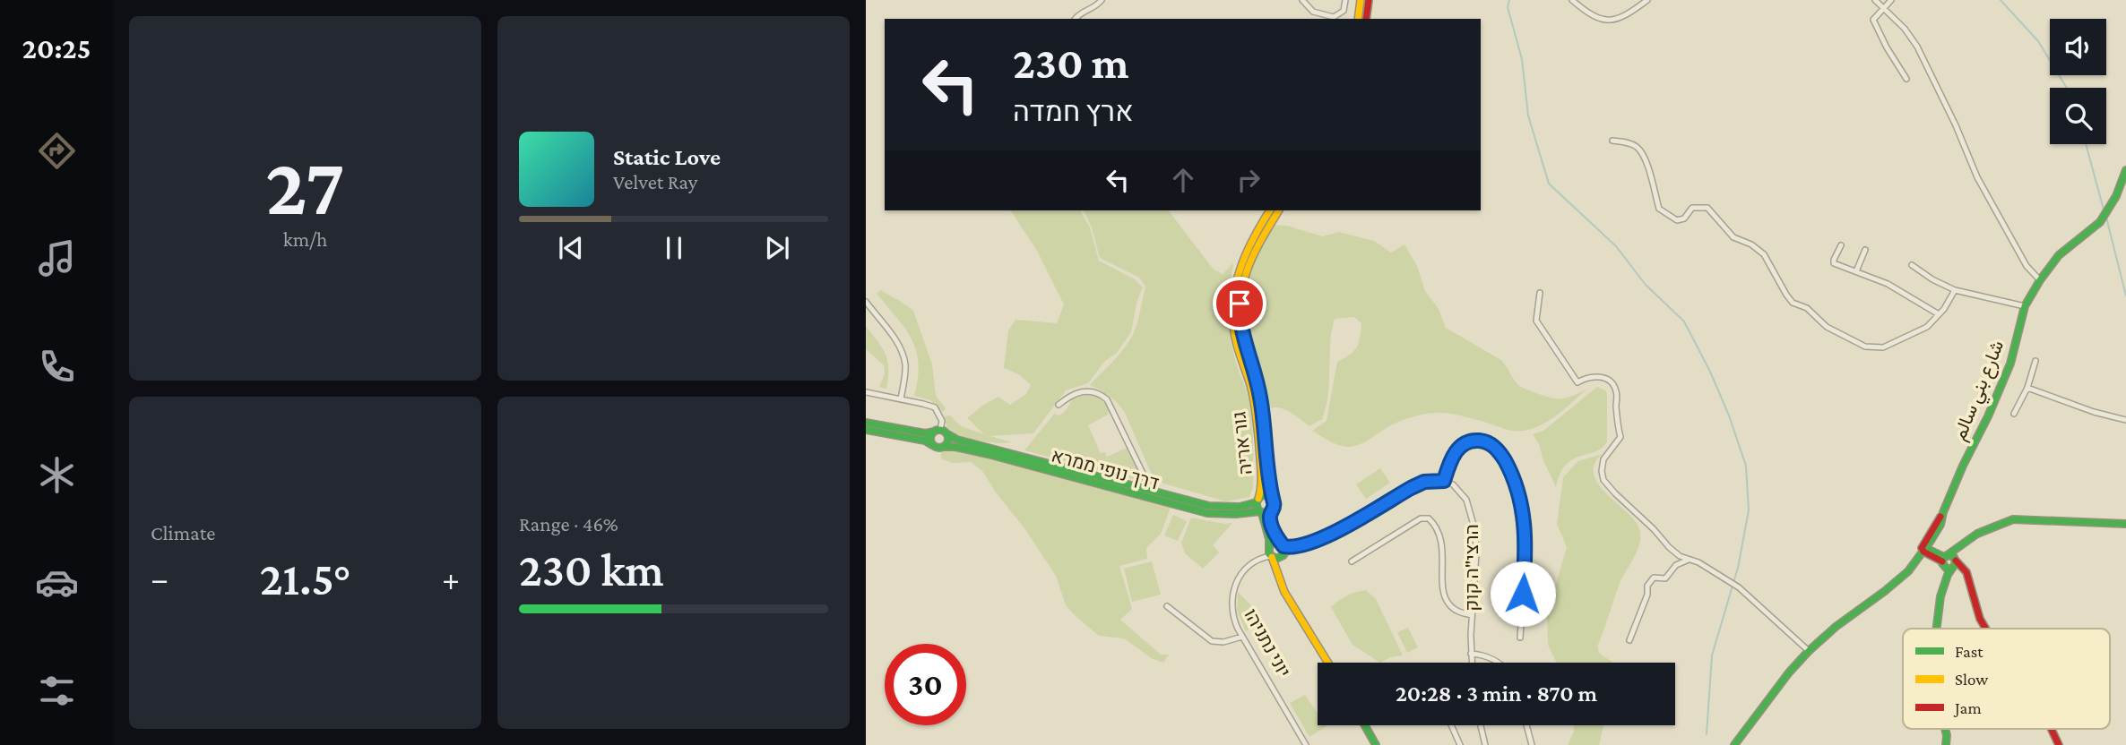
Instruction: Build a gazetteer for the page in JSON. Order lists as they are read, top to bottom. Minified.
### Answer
{"streets":{"street":["شارع بني سالم","גור אריה","דרך נופי ממרא","הרצי\"ה קוק","יוני נתניהו"]},"crossings":[["גור אריה","דרך נופי ממרא"],["גור אריה","יוני נתניהו"],["דרך נופי ממרא","יוני נתניהו"]],"legend":["Fast","Slow","Jam"],"page":{"tabs":"20:25","tile":[["27","km/h"],"Climate",["Range · 46%","230 km"]],"turn":["230 m","ארץ חמדה"],"song":["Static Love","Velvet Ray"],"heat":["−","21.5°","+"],"limit":"30","trip":"20:28 · 3 min · 870 m"}}
